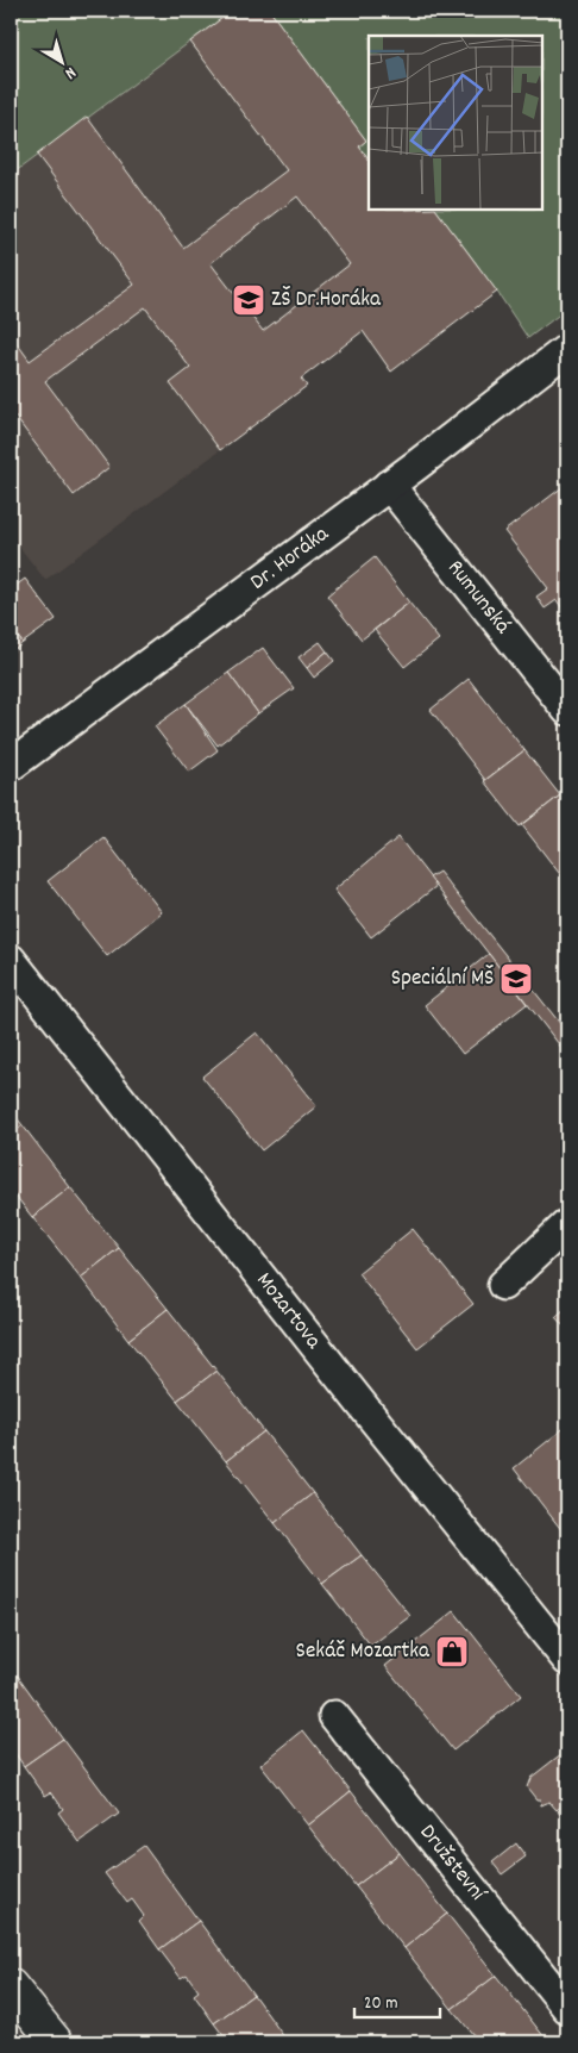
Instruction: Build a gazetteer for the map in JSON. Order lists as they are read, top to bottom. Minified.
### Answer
{"streets":{"street":["Dr. Horáka","Rumunská","Mozartova","Družstevní"]},"crossings":[["Dr. Horáka","Rumunská"]],"places":{"school or university":["ZŠ Dr.Horáka","Speciální MŠ"],"shop":["Sekáč Mozartka"]},"scale_bar":"20 m","north":"bottom right"}
